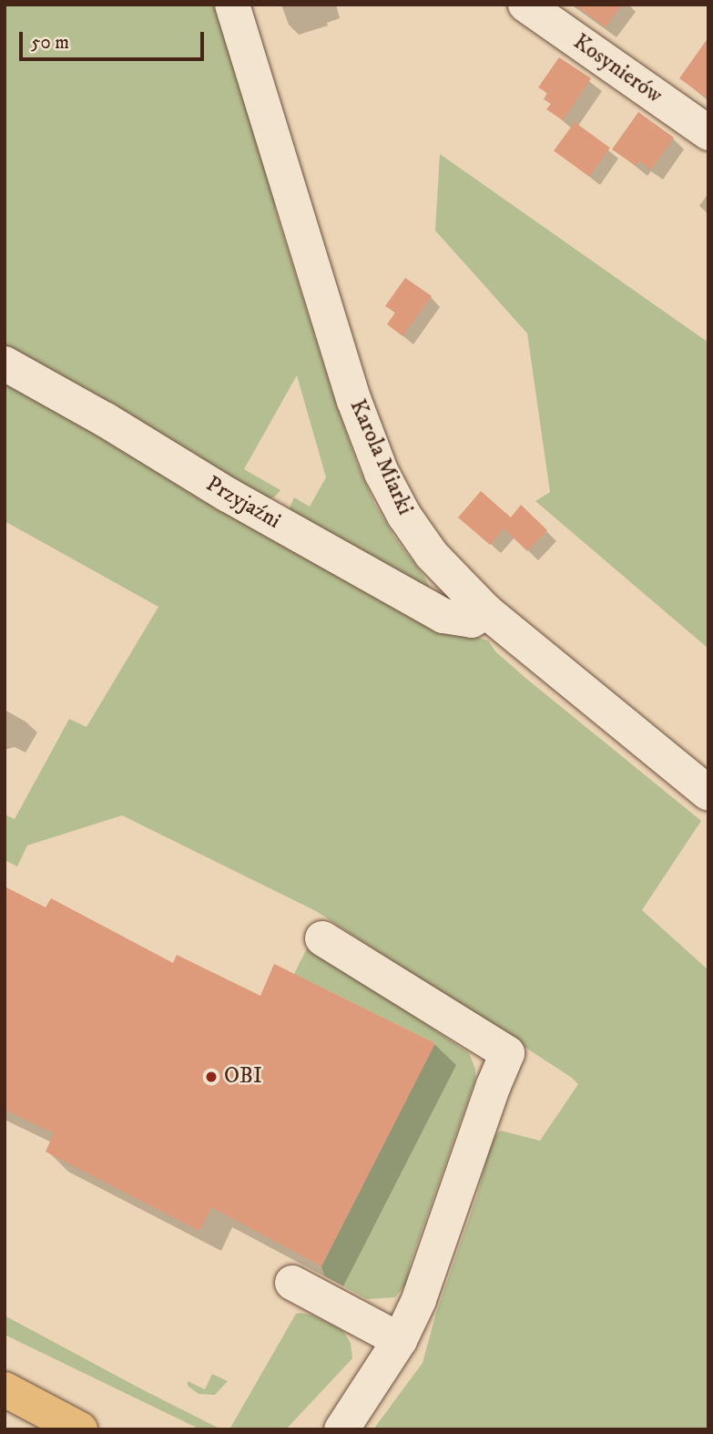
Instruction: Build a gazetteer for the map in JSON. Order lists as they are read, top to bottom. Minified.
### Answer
{"streets":{"street":["Kosynierów","Karola Miarki","Przyjaźni"]},"crossings":[["Karola Miarki","Przyjaźni"]],"places":["OBI"],"scale_bar":"50 m"}
